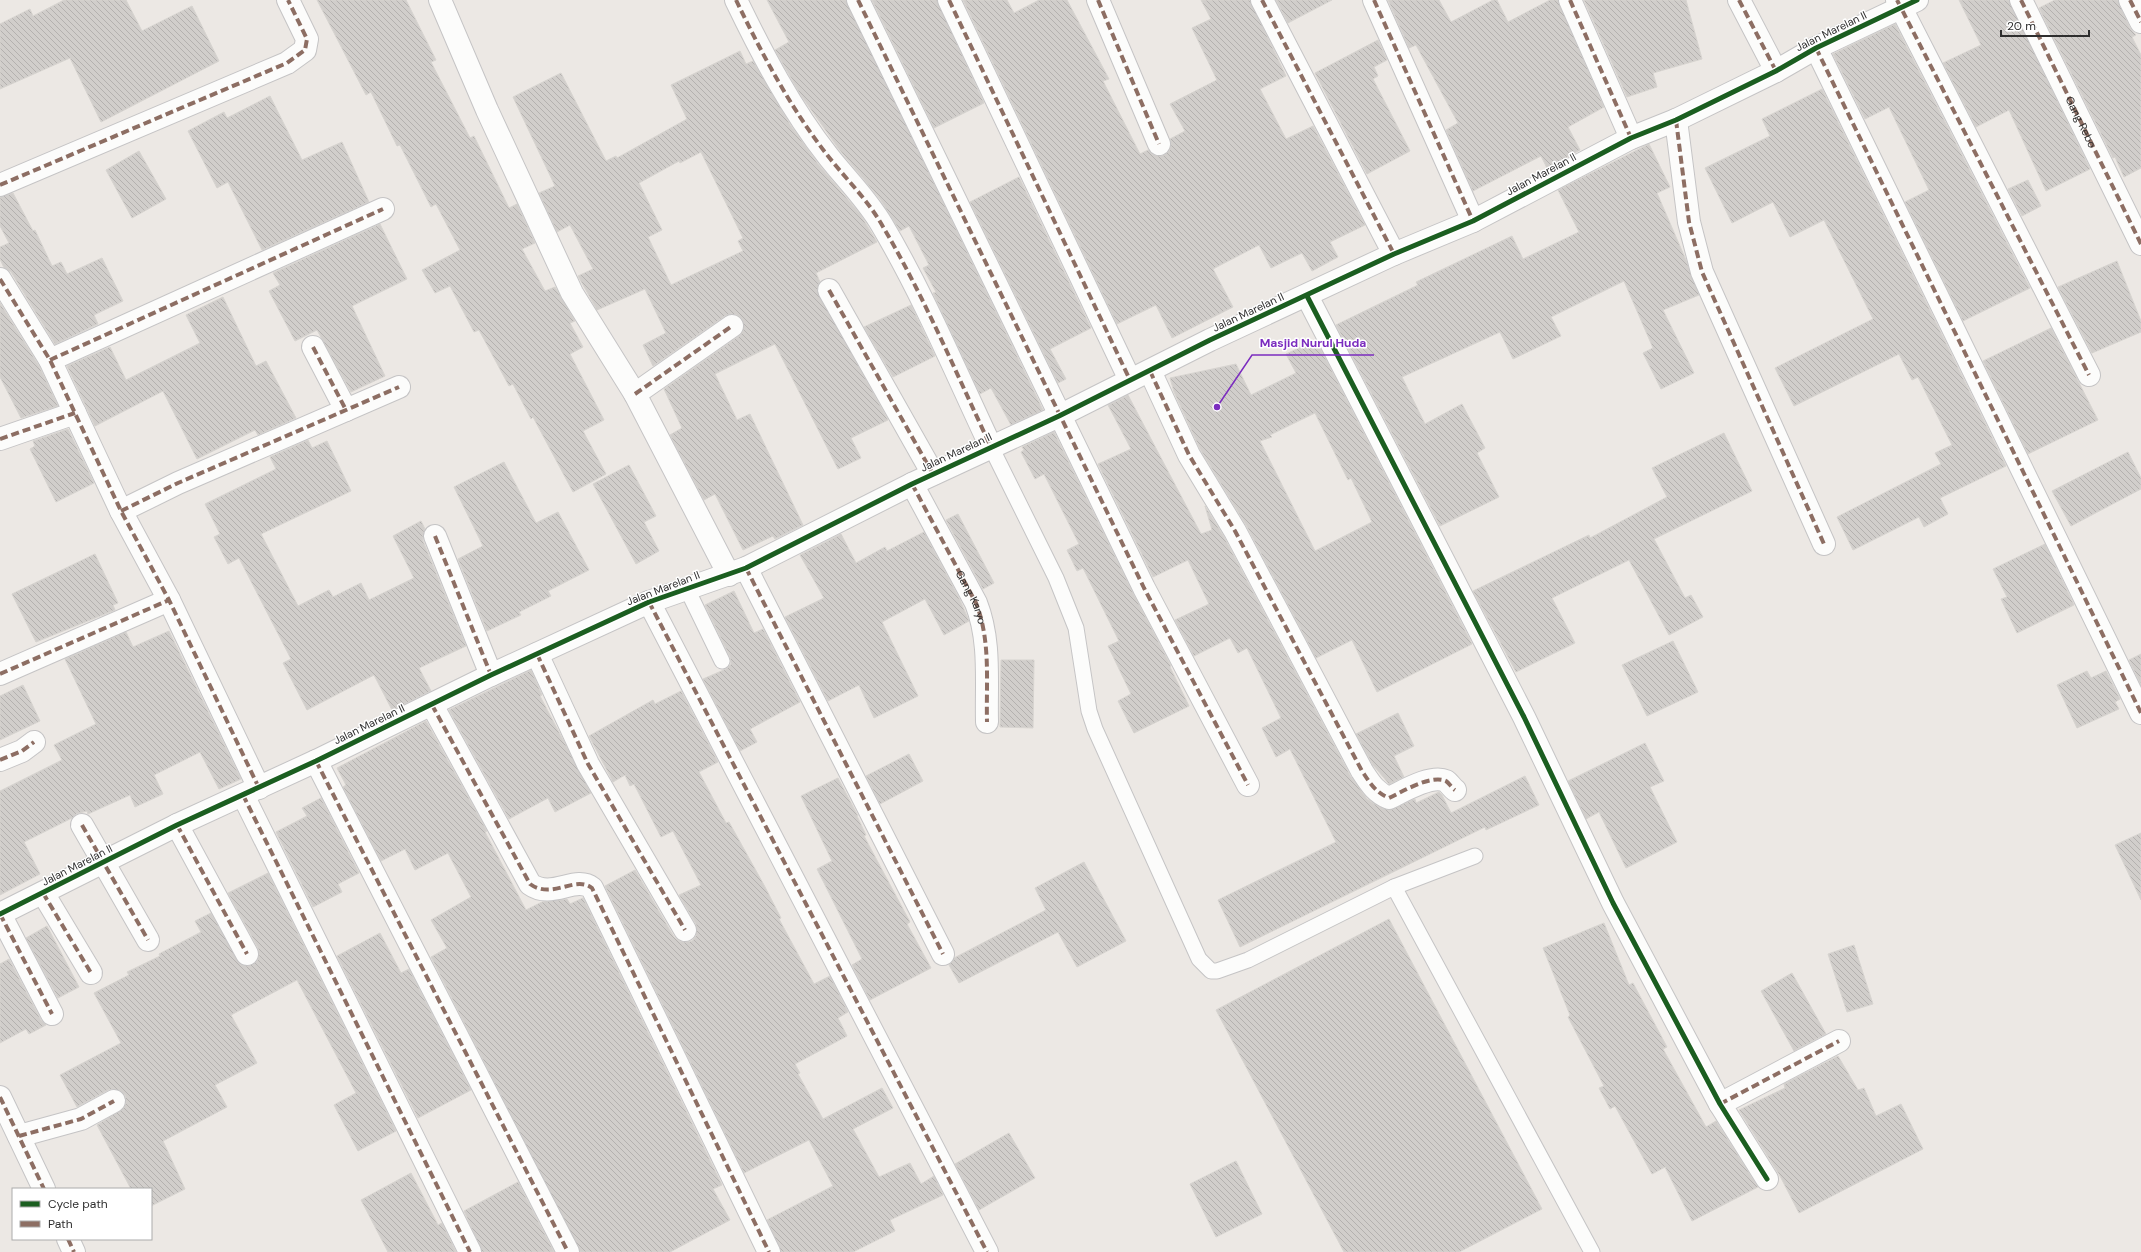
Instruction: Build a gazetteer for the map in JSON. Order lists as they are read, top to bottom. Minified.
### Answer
{"streets":{"street":["Jalan Marelan II","Gang Rebo","Gang Karyo"]},"crossings":[["Jalan Marelan II","Gang Karyo"]],"places":["Masjid Nurul Huda"],"legend":["Cycle path","Path"],"scale_bar":"20 m"}
